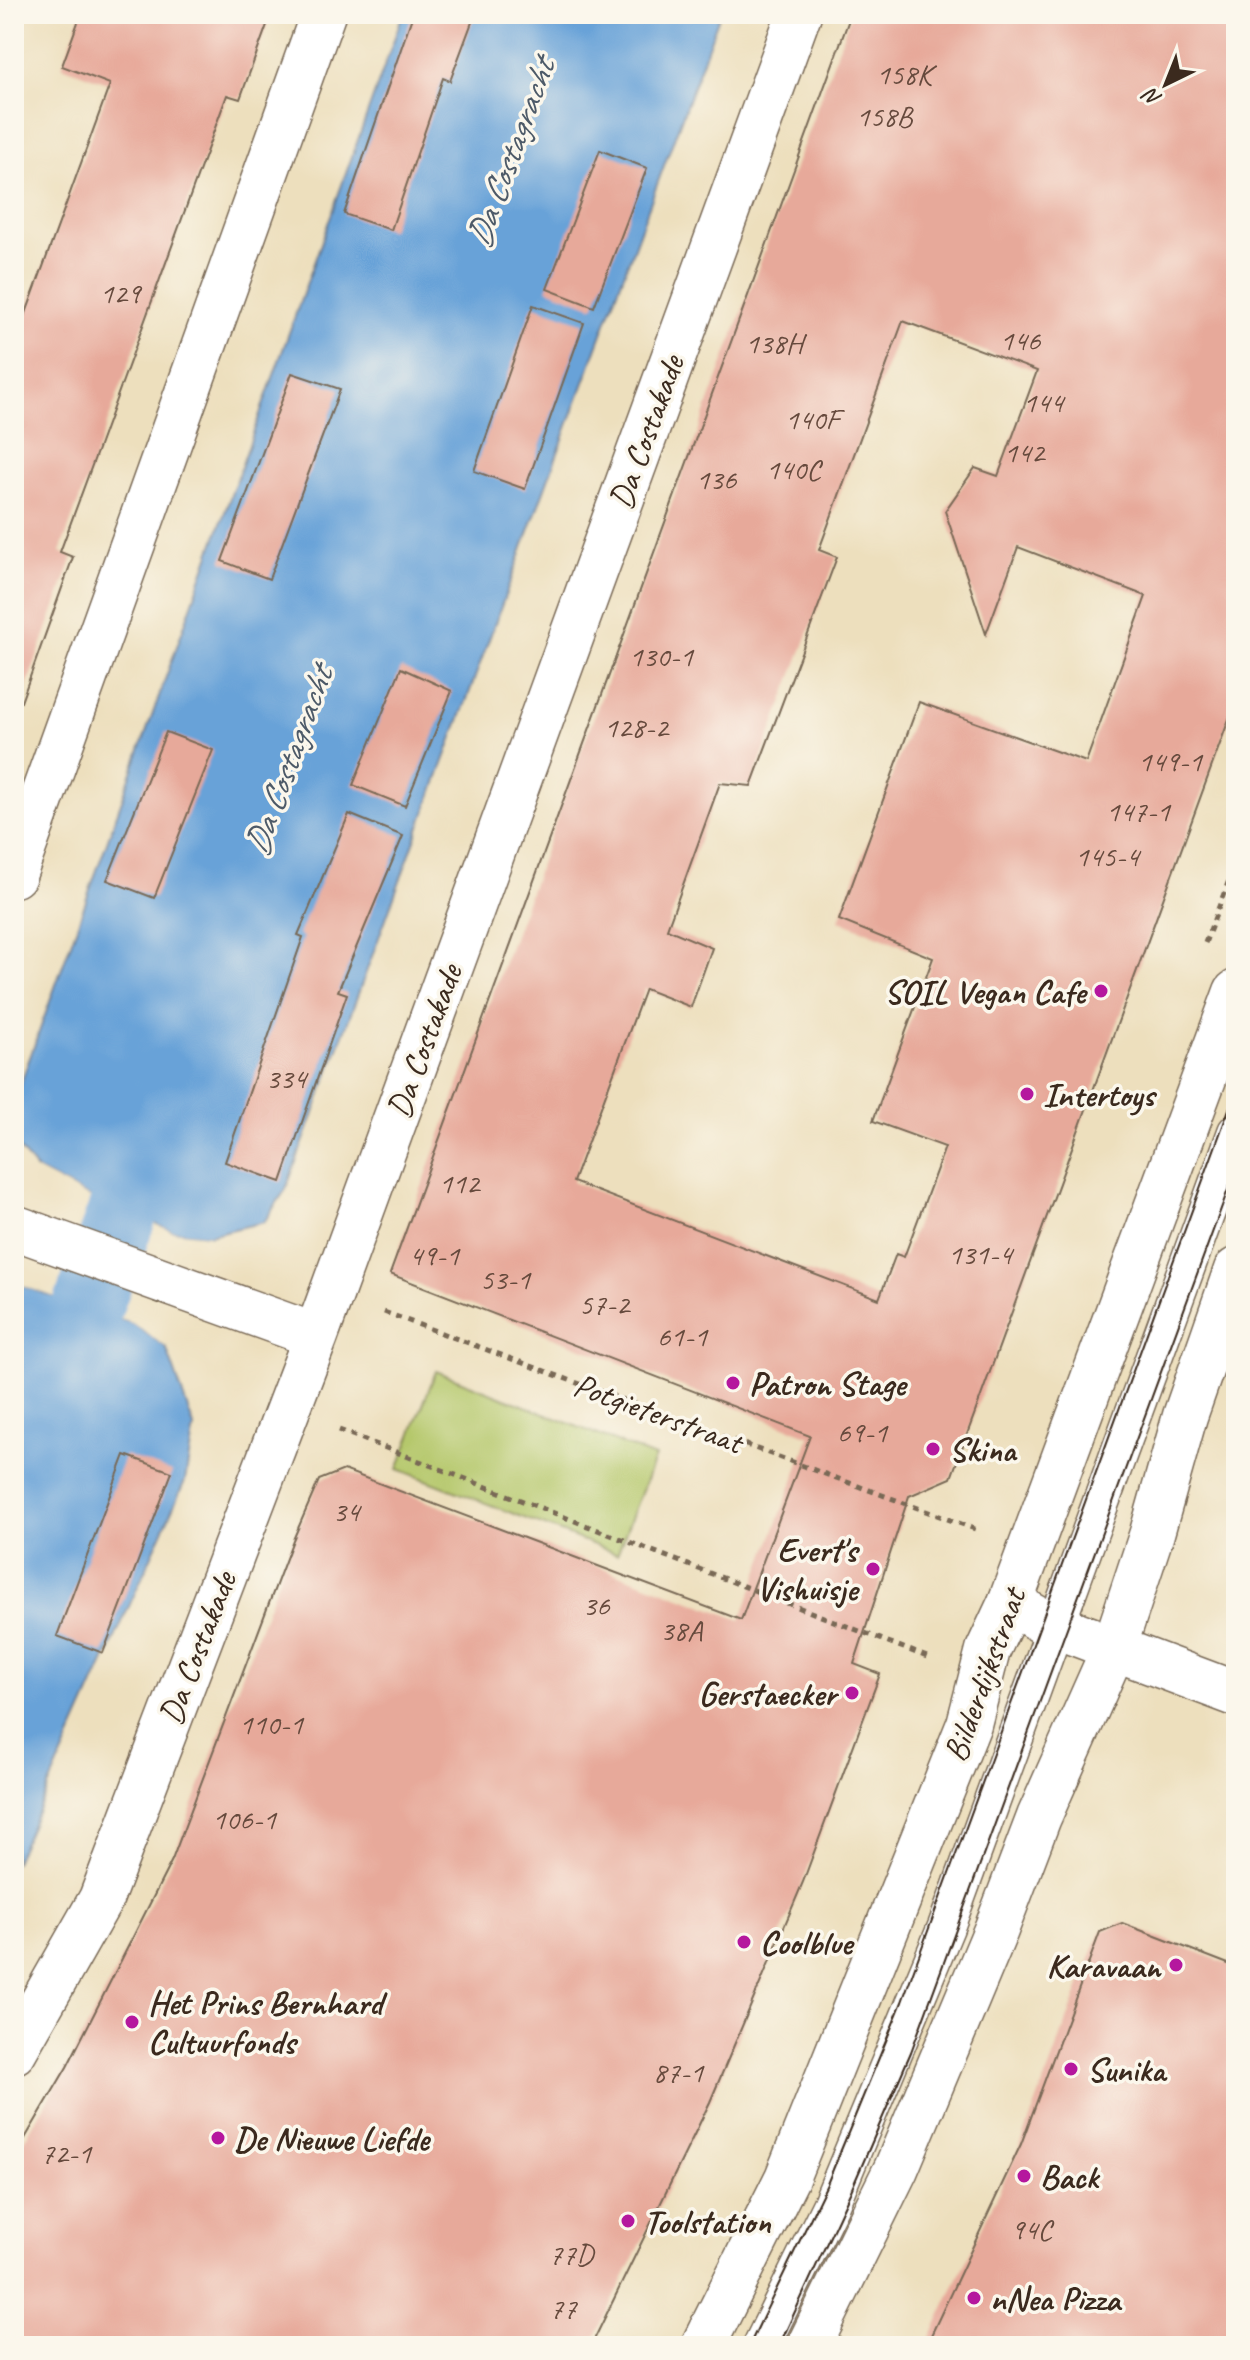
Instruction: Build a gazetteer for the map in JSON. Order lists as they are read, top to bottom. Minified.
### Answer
{"streets":{"street":["Da Costakade","Bilderdijkstraat"],"path":["Potgieterstraat"]},"crossings":[["Da Costakade","Potgieterstraat"]],"water":["Da Costagracht"],"places":["SOIL Vegan Cafe","Intertoys","Patron Stage","Skina","Evert's Vishuisje","Gerstaecker","Coolblue","Karavaan","Het Prins Bernhard Cultuurfonds","Sunika","De Nieuwe Liefde","Back","Toolstation","nNea Pizza"],"house_numbers":["158K","158B","129","146","138H","144","140F","142","140C","136","130-1","128-2","149-1","147-1","145-4","334","112","131-4","49-1","53-1","57-2","61-1","69-1","34","36","38A","110-1","106-1","87-1","72-1","94C","77D","77"],"north":"bottom left"}
